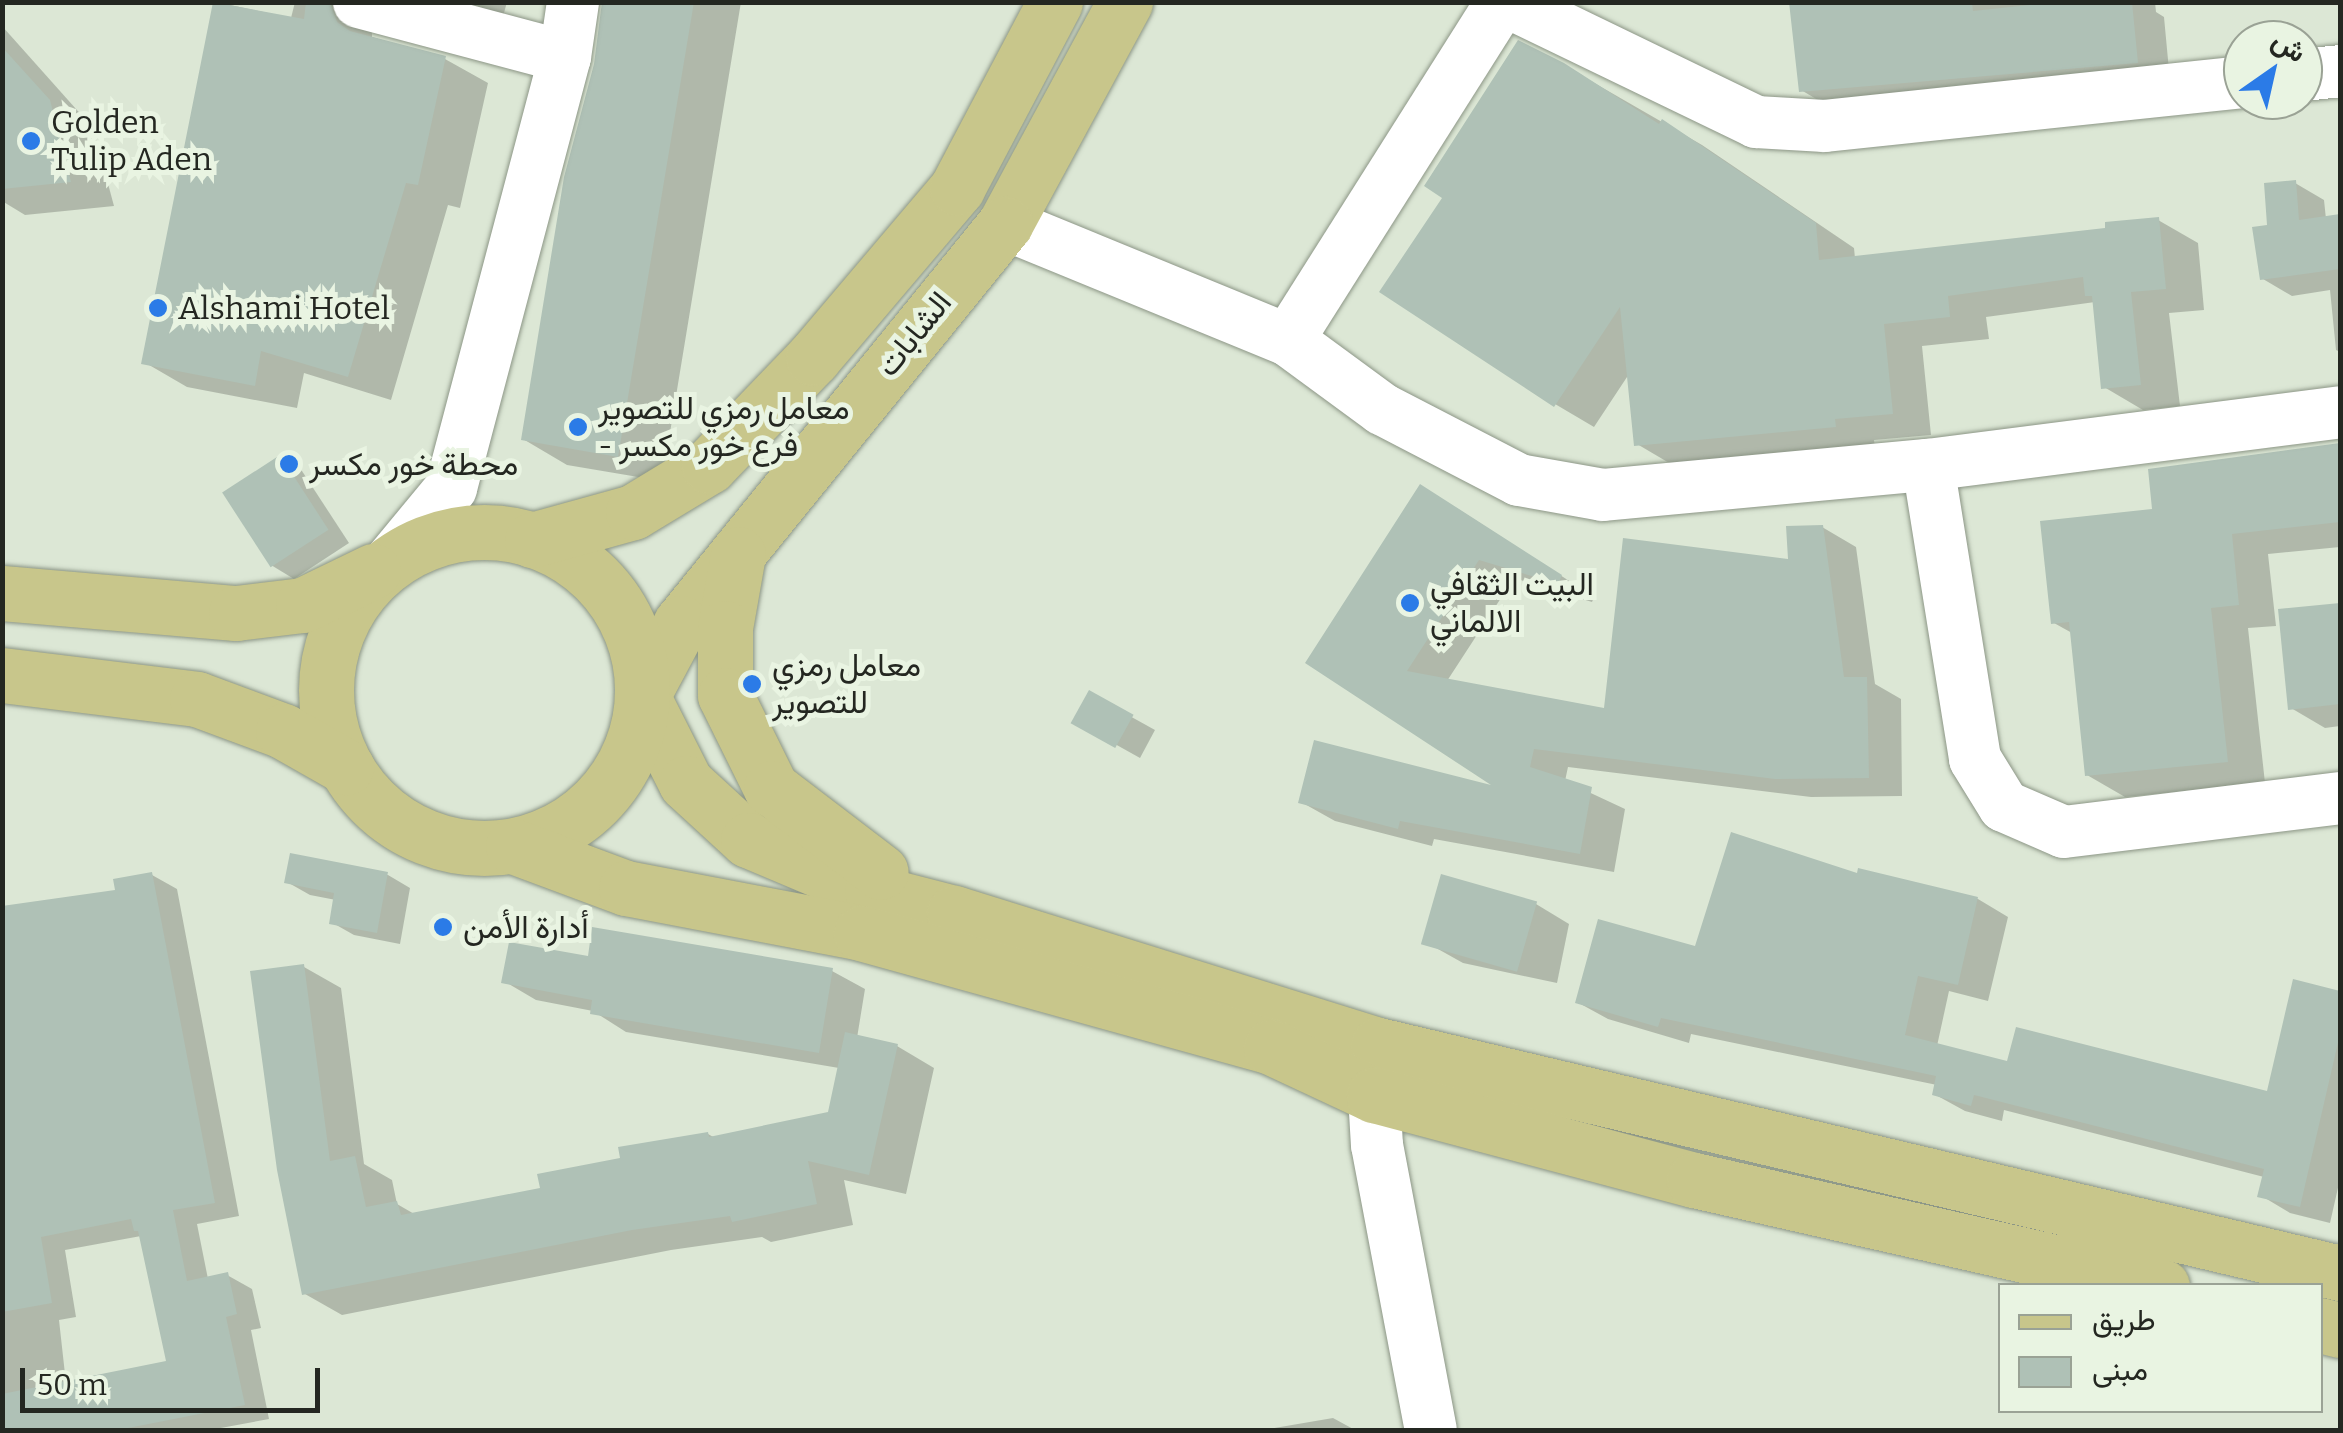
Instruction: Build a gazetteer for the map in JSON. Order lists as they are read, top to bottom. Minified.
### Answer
{"streets":{"main road":["الشابات"]},"places":["Golden Tulip Aden","Alshami Hotel","معامل رمزي للتصوير - فرع خور مكسر","محطة خور مكسر","البيت الثقافي الالماني","معامل رمزي للتصوير","أدارة الأمن"],"legend":["طريق","مبنى"],"scale_bar":"50 m","north":"top right"}
